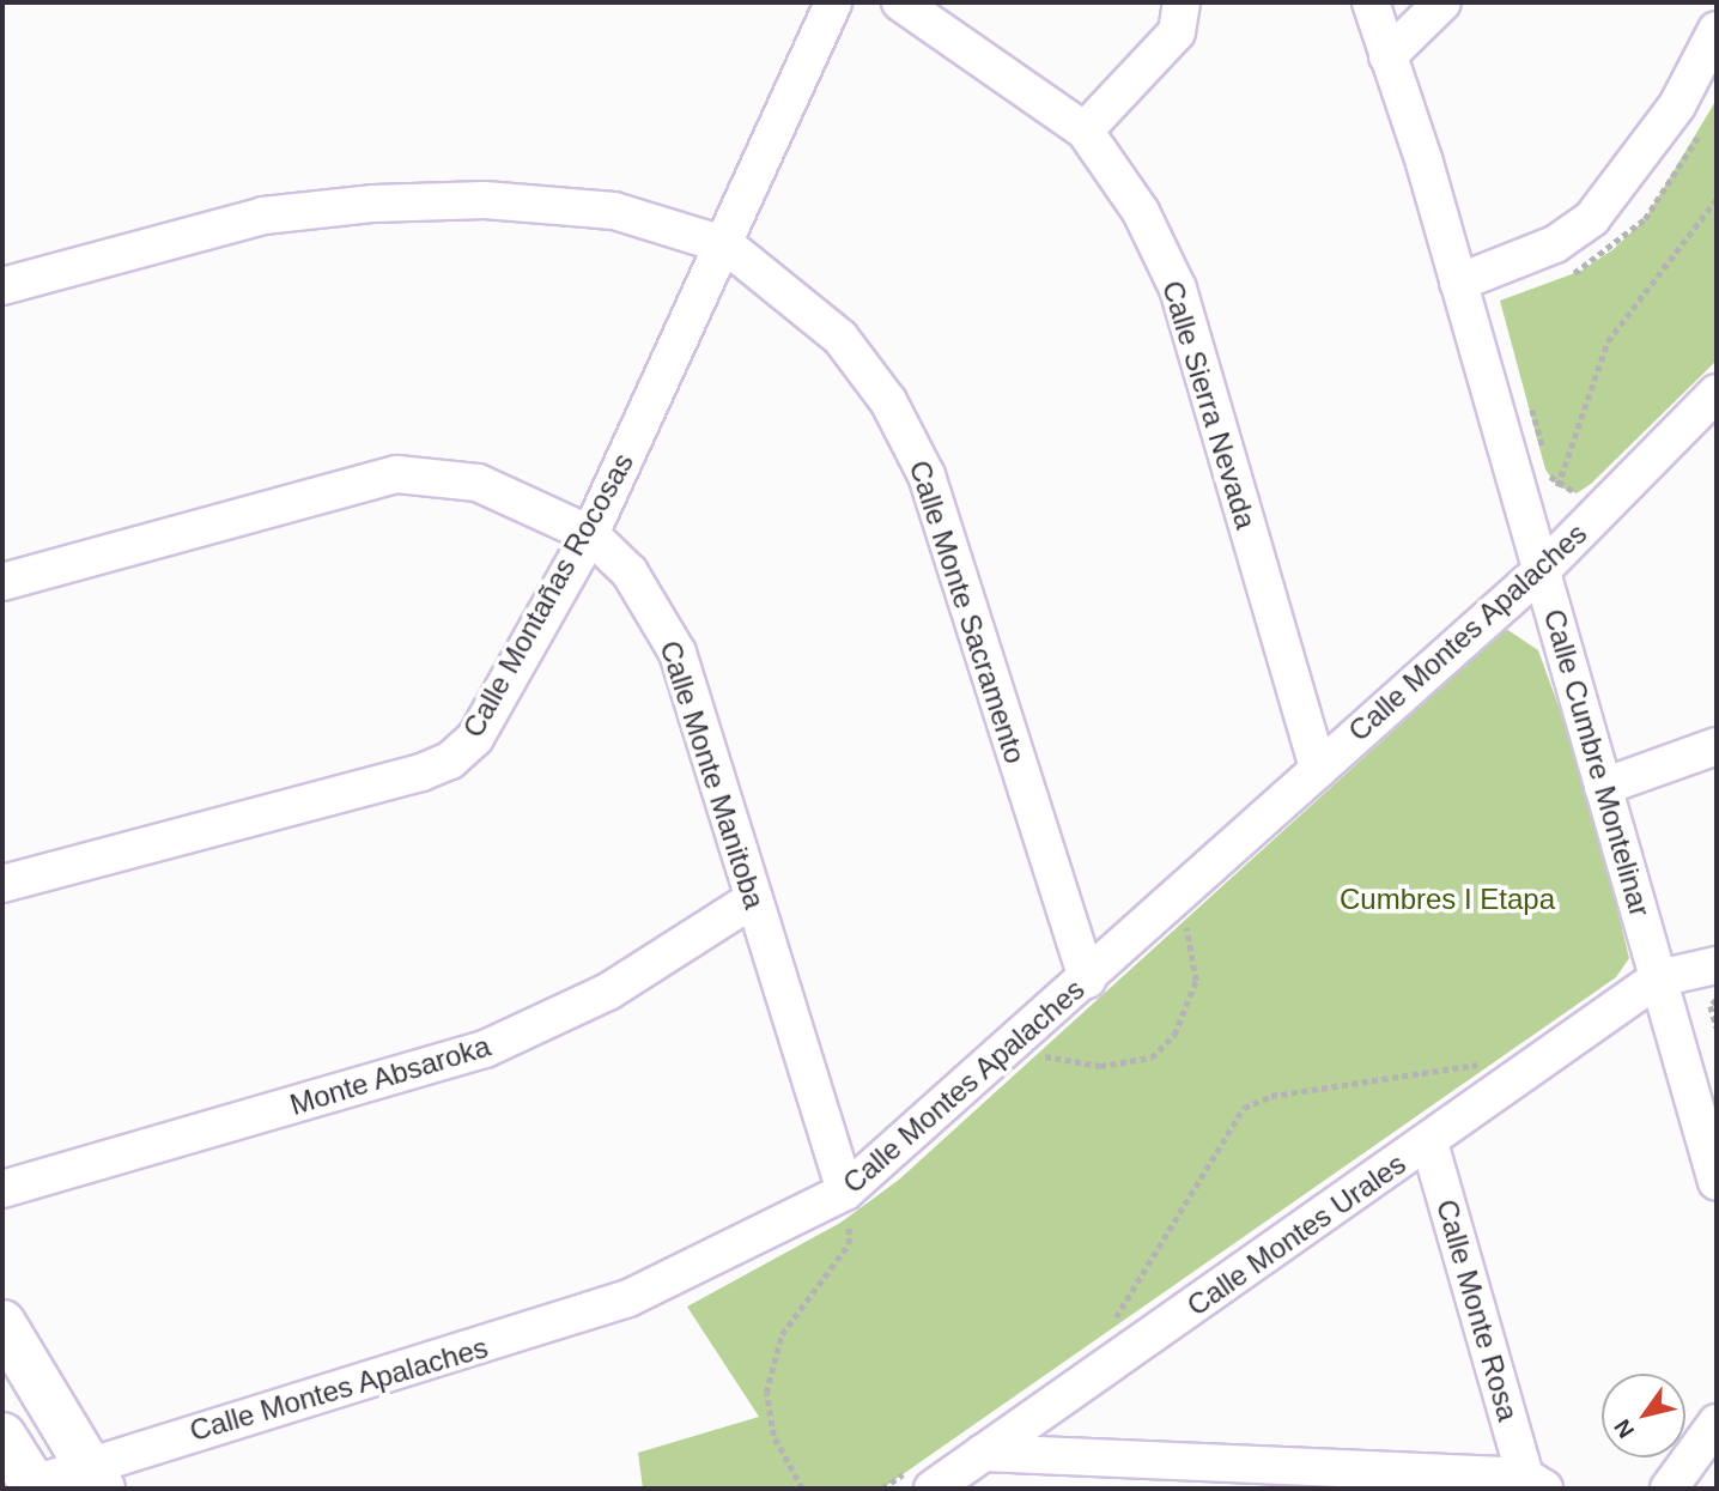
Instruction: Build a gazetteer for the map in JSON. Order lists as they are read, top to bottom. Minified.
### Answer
{"streets":{"street":["Calle Sierra Nevada","Calle Montañas Rocosas","Calle Monte Sacramento","Calle Montes Apalaches","Calle Cumbre Montelinar","Calle Monte Manitoba","Monte Absaroka","Calle Montes Urales","Calle Monte Rosa"]},"crossings":[["Calle Sierra Nevada","Calle Montes Apalaches"],["Calle Montañas Rocosas","Calle Monte Sacramento"],["Calle Montañas Rocosas","Calle Monte Manitoba"],["Calle Monte Sacramento","Calle Montes Apalaches"],["Calle Montes Apalaches","Calle Cumbre Montelinar"],["Calle Montes Apalaches","Calle Monte Manitoba"],["Calle Cumbre Montelinar","Calle Montes Urales"],["Calle Monte Manitoba","Monte Absaroka"],["Calle Montes Urales","Calle Monte Rosa"]],"parks":["Cumbres I Etapa"],"north":"bottom left"}
